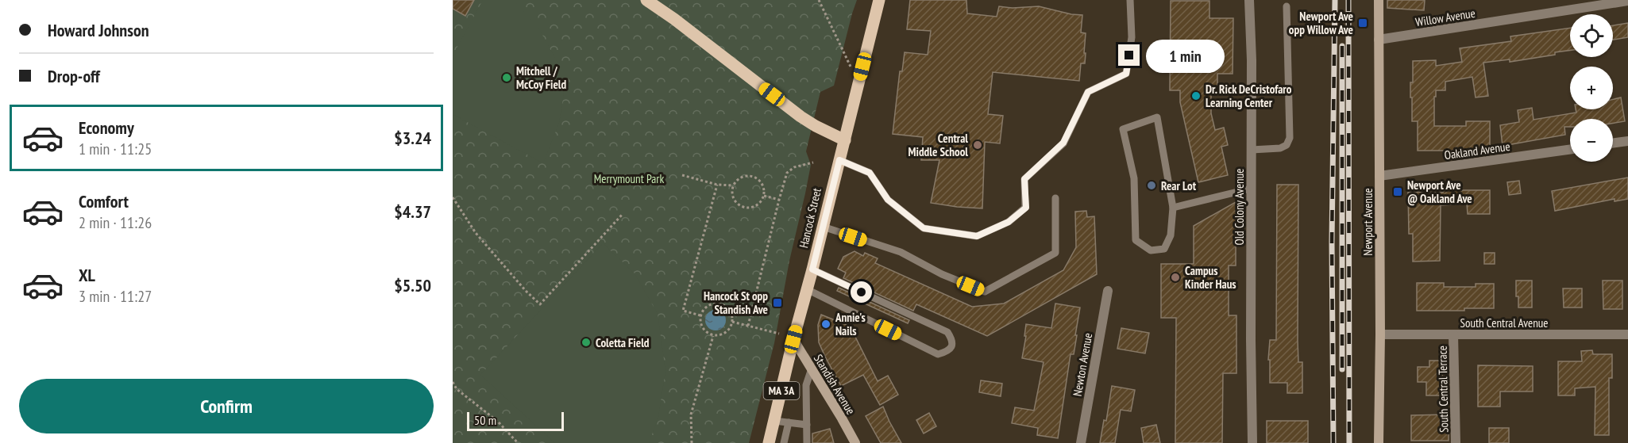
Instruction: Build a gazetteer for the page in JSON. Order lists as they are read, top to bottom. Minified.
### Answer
{"streets":{"main road":["Hancock Street","Newport Avenue","Standish Avenue","MA 3A"],"street":["Willow Avenue","Oakland Avenue","Old Colony Avenue","South Central Avenue","Newton Avenue","South Central Terrace"]},"crossings":[["Willow Avenue","Newport Avenue"],["Oakland Avenue","Newport Avenue"],["Hancock Street","Standish Avenue"],["Newport Avenue","South Central Avenue"],["South Central Avenue","South Central Terrace"]],"parks":["Merrymount Park"],"places":{"transit":["Newport Ave opp Willow Ave","Newport Ave @ Oakland Ave","Hancock St opp Standish Ave"],"other":["Mitchell / McCoy Field","Dr. Rick DeCristofaro Learning Center","Central Middle School","Rear Lot","Campus Kinder Haus","Annie's Nails","Coletta Field"]},"scale_bar":"50 m","page":{"banner":["Howard Johnson","Drop-off"],"map_buttons":["+","−"],"bubble":"1 min","list":[{"name":"Economy","note":"1 min · 11:25","value":"$3.24"},{"name":"Comfort","note":"2 min · 11:26","value":"$4.37"},{"name":"XL","note":"3 min · 11:27","value":"$5.50"}],"buttons":"Confirm","scale":"50 m"}}
